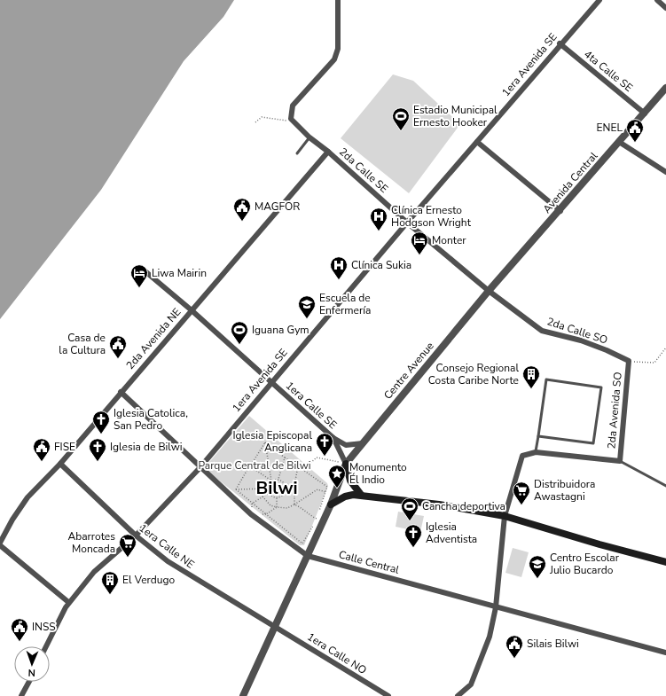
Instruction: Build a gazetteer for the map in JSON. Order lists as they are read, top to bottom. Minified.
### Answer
{"streets":{"street":["1era Avenida SE","4ta Calle SE","2da Calle SE","Avenida Central","2da Calle SO","2da Avenida NE","Centre Avenue","1era Calle SE","2da Avenida SO","1era Calle NE","Calle Central","1era Calle NO"]},"crossings":[["1era Avenida SE","4ta Calle SE"],["1era Avenida SE","2da Calle SE"],["1era Avenida SE","1era Calle SE"],["1era Avenida SE","1era Calle NE"],["1era Avenida SE","Calle Central"],["4ta Calle SE","Avenida Central"],["2da Calle SE","Avenida Central"],["2da Calle SE","2da Calle SO"],["2da Calle SE","2da Avenida NE"],["2da Calle SE","Centre Avenue"],["Avenida Central","2da Calle SO"],["Avenida Central","Centre Avenue"],["2da Calle SO","Centre Avenue"],["2da Calle SO","2da Avenida SO"],["2da Avenida NE","1era Calle SE"],["2da Avenida NE","1era Calle NE"],["2da Avenida NE","Calle Central"],["Centre Avenue","1era Calle SE"],["1era Calle NE","1era Calle NO"]],"districts":["Bilwi"],"parks":["Parque Central de Bilwi"],"places":{"sports":["Estadio Municipal Ernesto Hooker","Iguana Gym","Cancha deportiva"],"public building":["ENEL","MAGFOR","Casa de la Cultura","FISE","INSS","Silais Bilwi"],"hospital":["Clínica Ernesto Hodgson Wright","Clínica Sukia"],"hotel":["Monter","Liwa Mairin"],"school or university":["Escuela de Enfermería","Centro Escolar Julio Bucardo"],"building":["Consejo Regional Costa Caribe Norte","El Verdugo"],"church":["Iglesia Catolica, San Pedro","Iglesia Episcopal Anglicana","Iglesia de Bilwi","Iglesia Adventista"],"place":["Monumento Él Indio"],"supermarket":["Distribuidora Awastagni","Abarrotes Moncada"]},"north":"bottom"}
